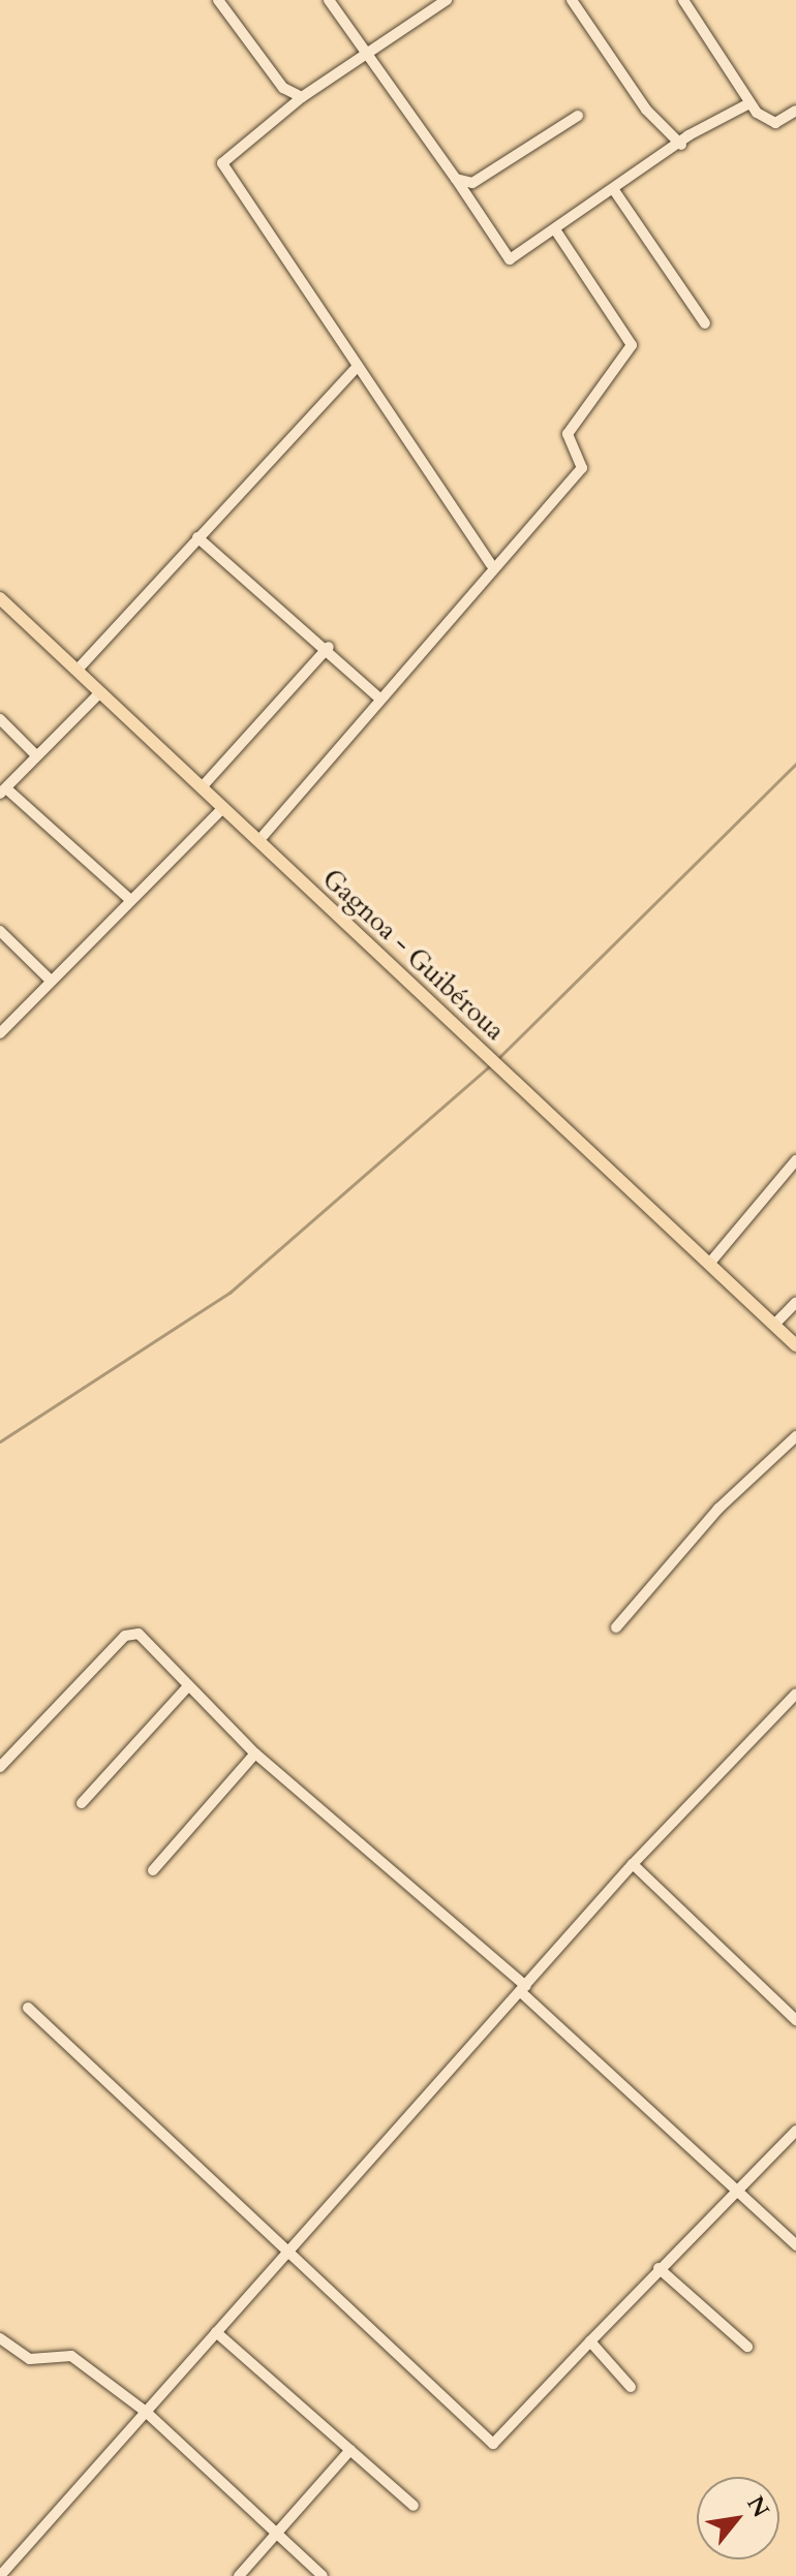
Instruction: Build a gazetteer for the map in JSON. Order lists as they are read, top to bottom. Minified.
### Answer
{"streets":{"main road":["Gagnoa - Guibéroua"]},"north":"top right"}
